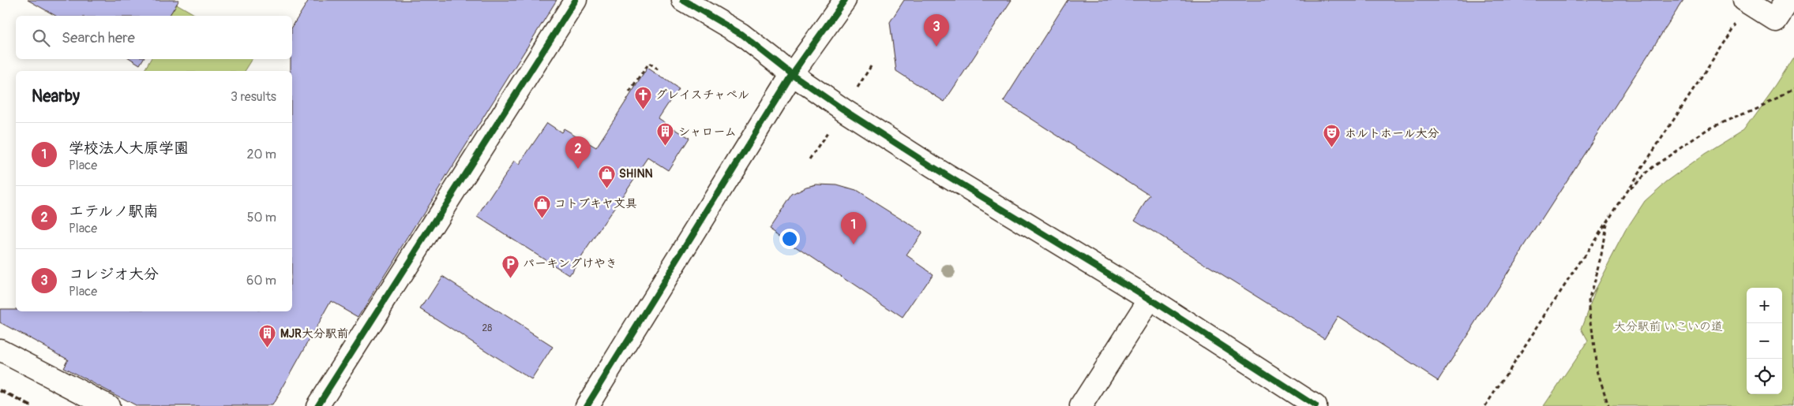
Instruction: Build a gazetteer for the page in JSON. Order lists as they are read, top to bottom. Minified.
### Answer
{"parks":["大分駅前 いこいの道"],"places":{"church":["グレイスチャペル"],"building":["シャローム","MJR大分駅前"],"theatre":["ホルトホール大分"],"shop":["SHINN","コトブキヤ文具"],"parking":["パーキングけやき"]},"house_numbers":["28"],"page":{"pins":["3","2","1"],"search":"Search here","heading":["Nearby","3 results"],"list":[{"mark":"1","name":"学校法人大原学園","note":"Place","value":"20 m"},{"mark":"2","name":"エテルノ駅南","note":"Place","value":"50 m"},{"mark":"3","name":"コレジオ大分","note":"Place","value":"60 m"}],"map_buttons":["+","−"]}}
